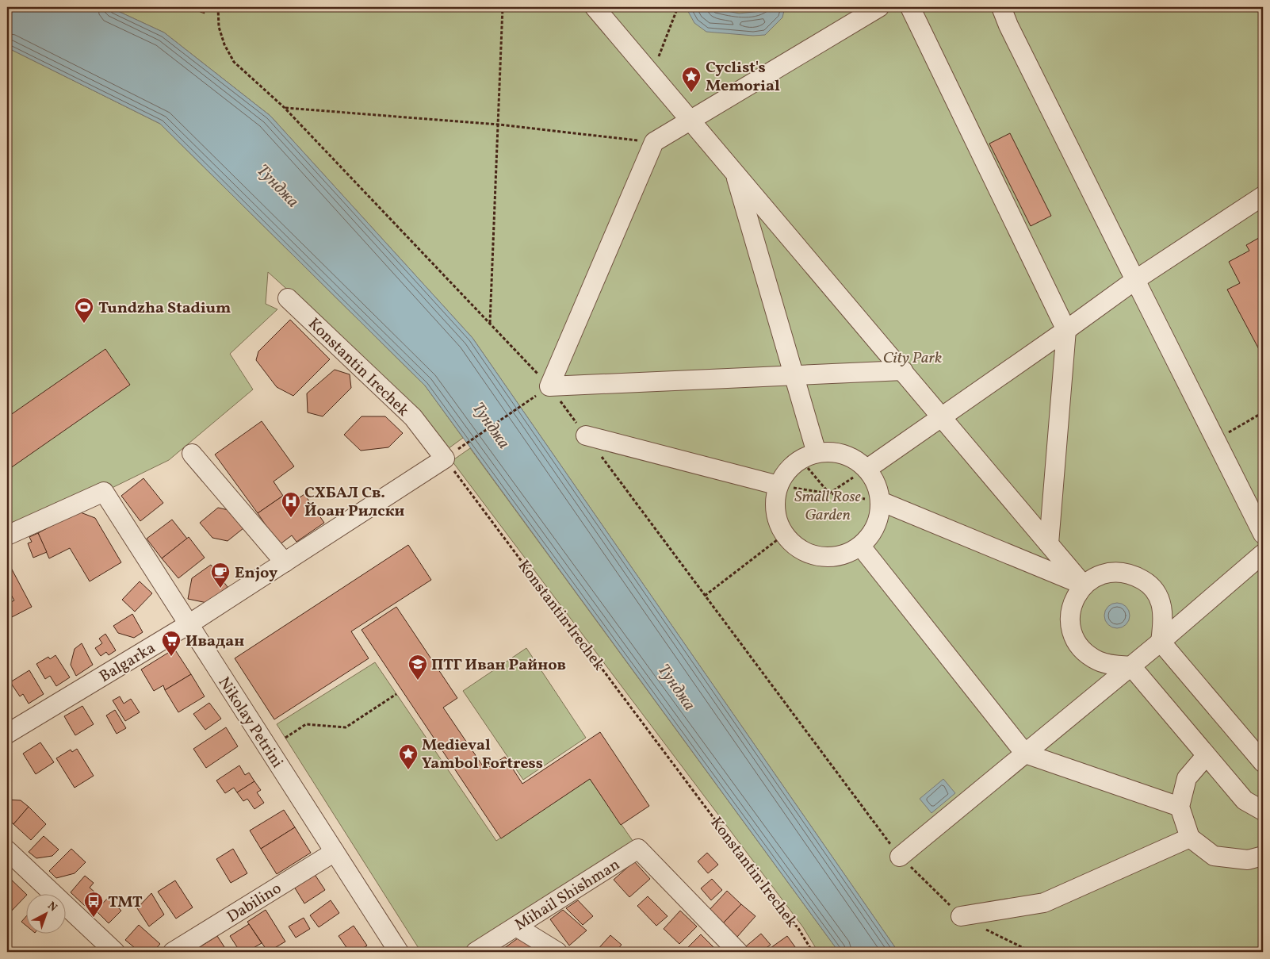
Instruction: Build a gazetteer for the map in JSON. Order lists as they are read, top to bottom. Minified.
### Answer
{"streets":{"street":["Konstantin Irechek","Balgarka","Nikolay Petrini","Mihail Shishman","Dabilino"]},"crossings":[["Konstantin Irechek","Balgarka"],["Balgarka","Nikolay Petrini"],["Nikolay Petrini","Dabilino"]],"water":["Тунджа"],"parks":["City Park","Small Rose Garden"],"places":{"place":["Cyclist's Memorial","Medieval Yambol Fortress"],"sports":["Tundzha Stadium"],"hospital":["СХБАЛ Св. Йоан Рилски"],"cafe":["Enjoy"],"supermarket":["Ивадан"],"school or university":["ПТГ Иван Райнов"],"bus stop":["ТМТ"]},"north":"top right"}
